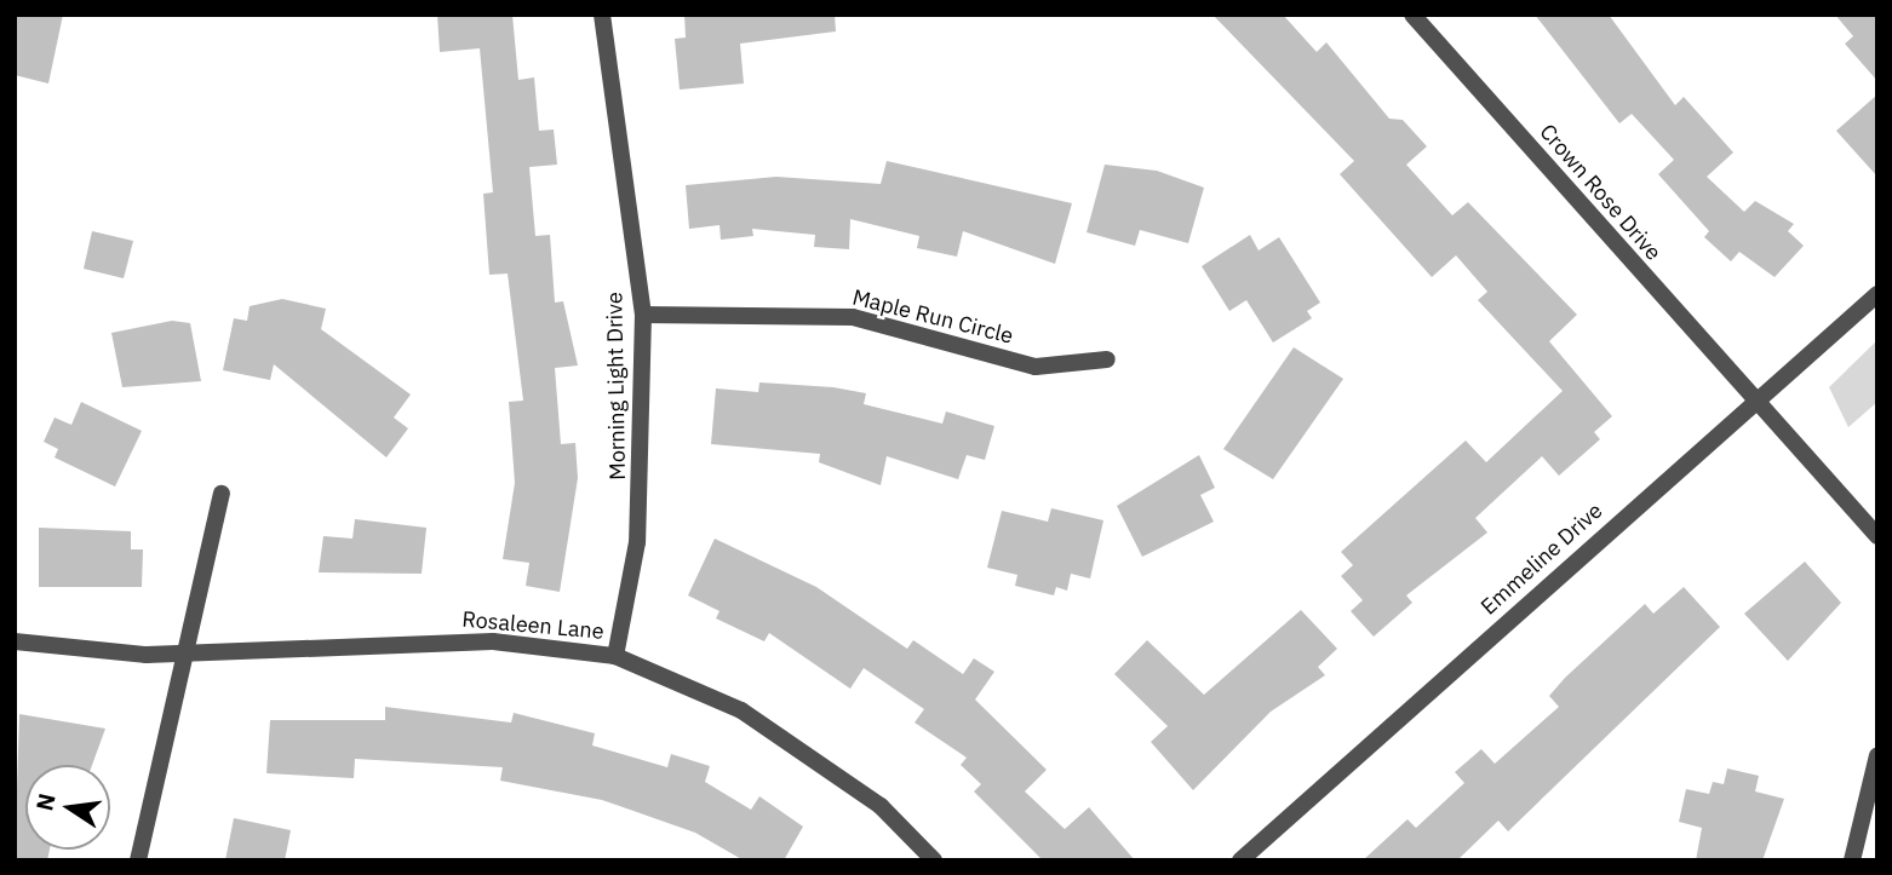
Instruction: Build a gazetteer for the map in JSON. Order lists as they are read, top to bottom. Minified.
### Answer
{"streets":{"street":["Crown Rose Drive","Maple Run Circle","Morning Light Drive","Emmeline Drive","Rosaleen Lane"]},"crossings":[["Crown Rose Drive","Emmeline Drive"],["Maple Run Circle","Morning Light Drive"],["Morning Light Drive","Rosaleen Lane"]],"north":"left"}
